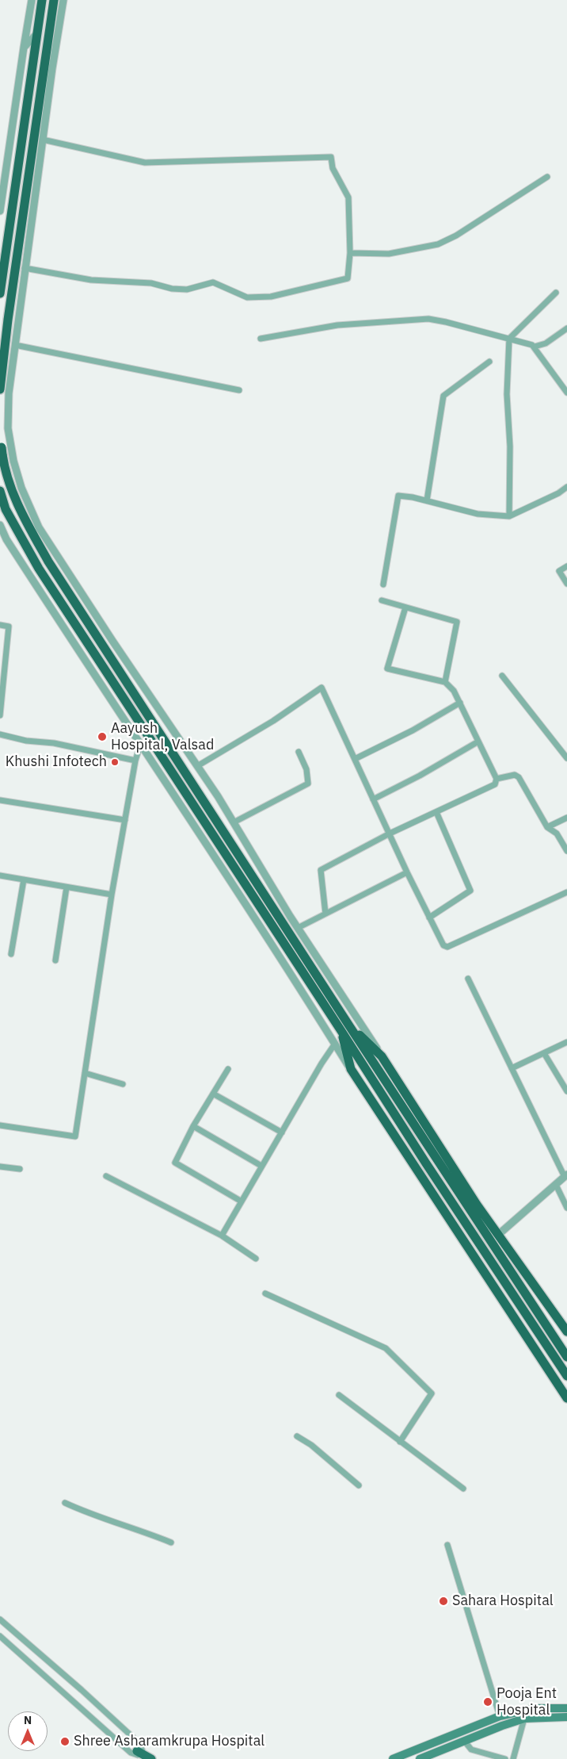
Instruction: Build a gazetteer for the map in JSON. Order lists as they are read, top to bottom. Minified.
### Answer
{"places":["Aayush Hospital, Valsad","Khushi Infotech","Sahara Hospital","Pooja Ent Hospital","Shree Asharamkrupa Hospital"],"north":"top"}
